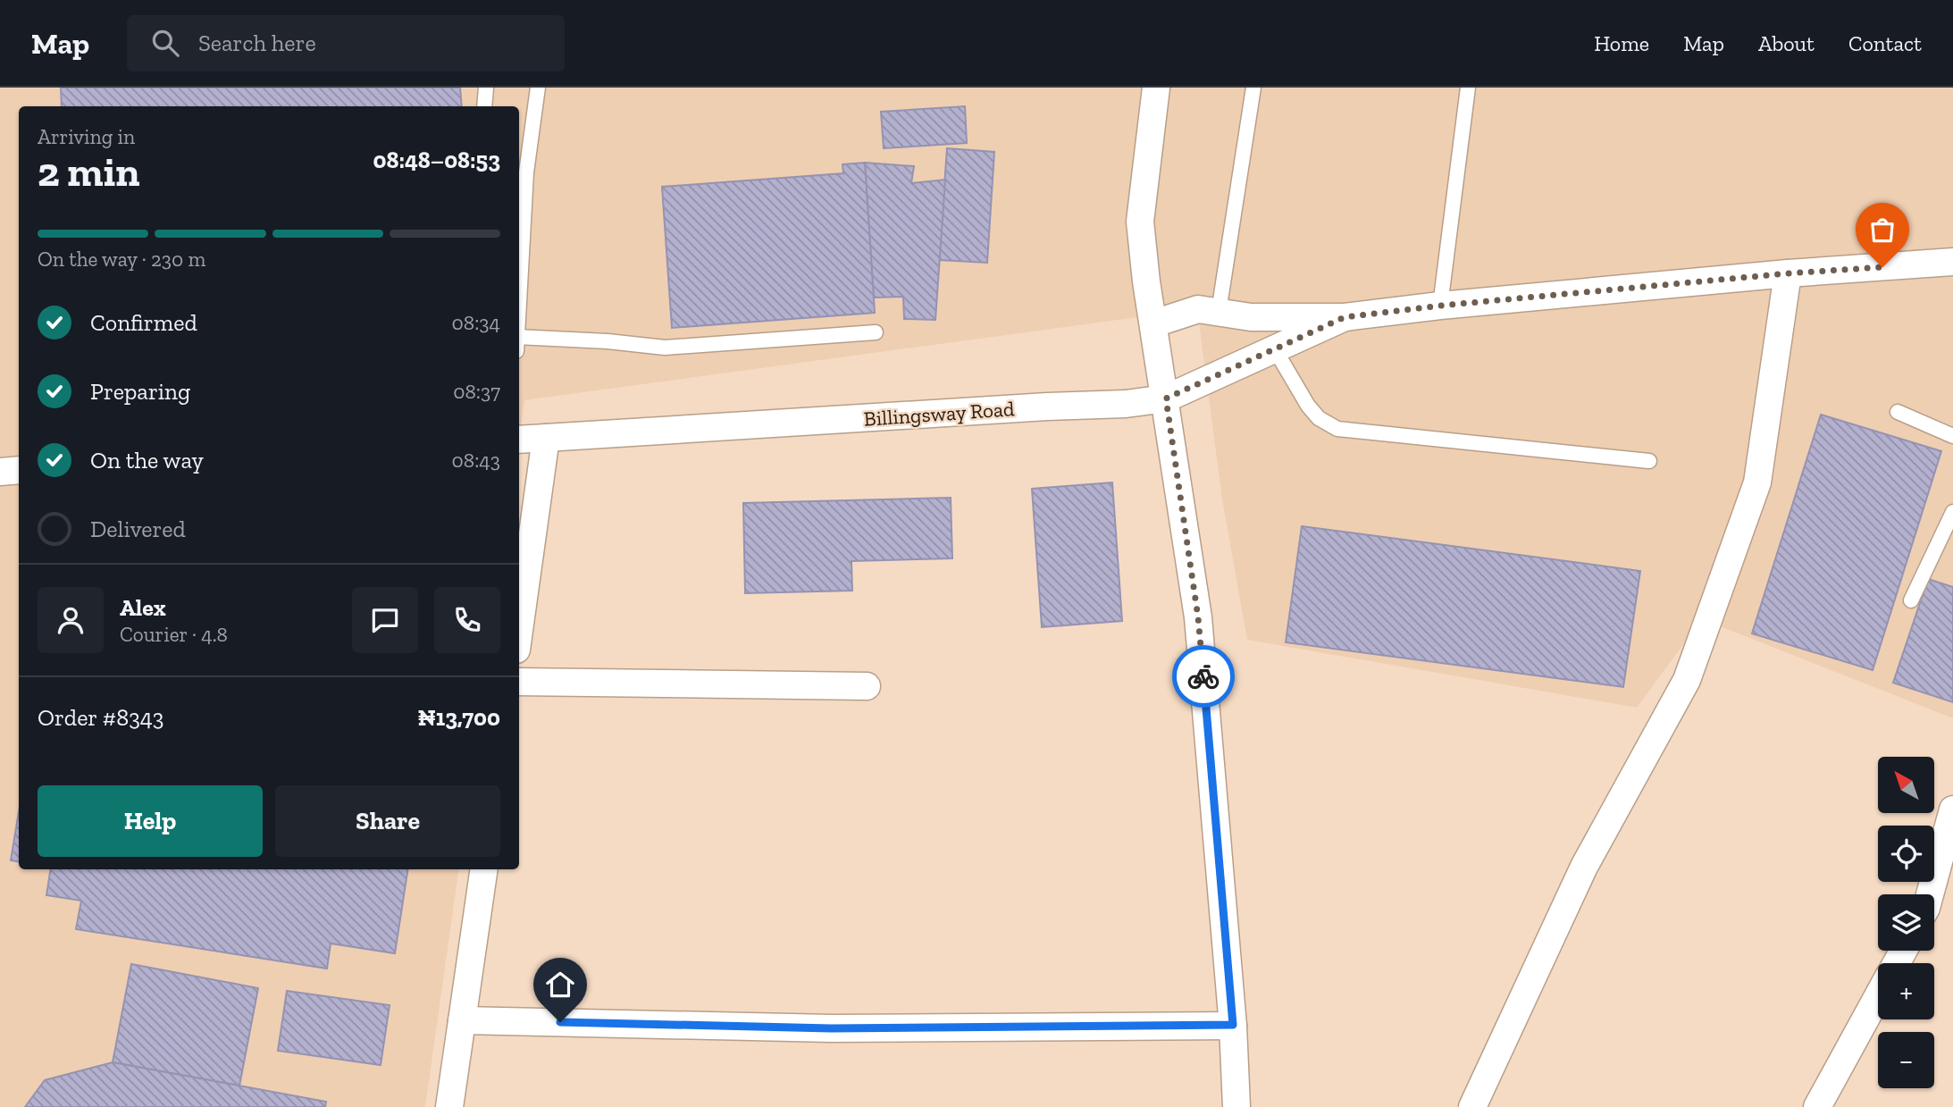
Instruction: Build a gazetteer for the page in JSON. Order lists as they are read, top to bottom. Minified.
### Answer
{"streets":{"street":["Billingsway Road"]},"north":"top left","page":{"header":"Map","search":"Search here","nav":["Home","Map","About","Contact"],"heading":["2 min","Arriving in","08:48–08:53"],"panel":["Alex","Courier · 4.8","Order #8343","₦13,700"],"bar":"On the way · 230 m","list":[["Confirmed","08:34"],["Preparing","08:37"],["On the way","08:43"],"Delivered"],"map_buttons":["+","−"],"buttons":["Help","Share"]}}
